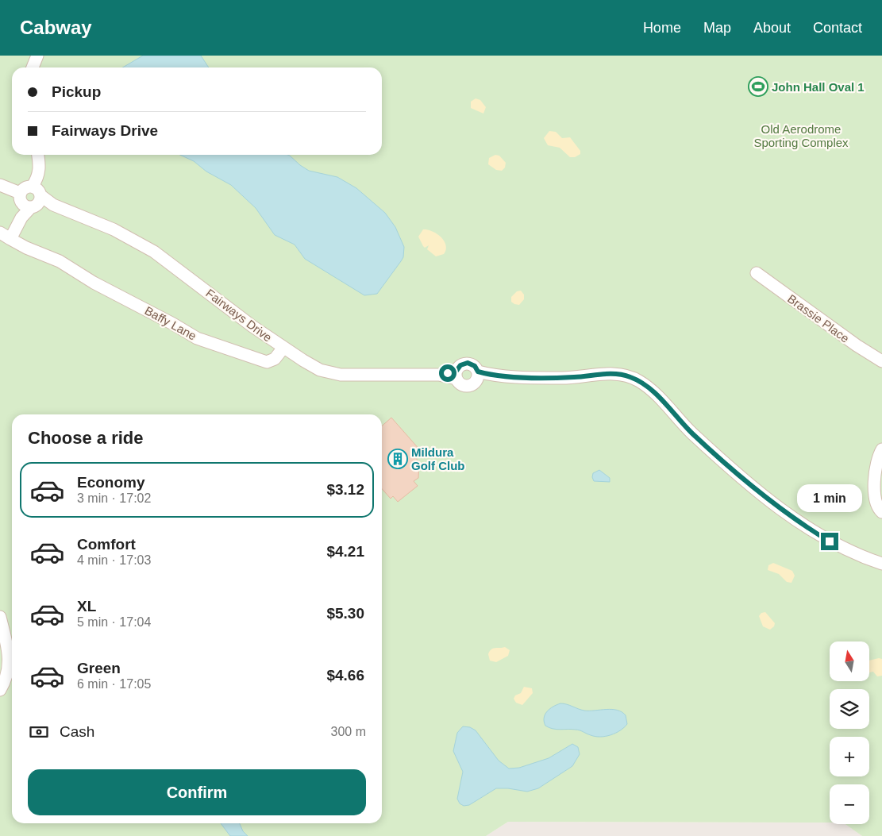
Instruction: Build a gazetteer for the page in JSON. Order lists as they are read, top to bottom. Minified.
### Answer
{"streets":{"street":["Fairways Drive","Brassie Place","Baffy Lane"]},"crossings":[["Fairways Drive","Baffy Lane"]],"parks":["Old Aerodrome Sporting Complex"],"places":{"sports":["John Hall Oval 1"],"building":["Mildura Golf Club"]},"north":"top","page":{"header":"Cabway","nav":["Home","Map","About","Contact"],"banner":["Pickup","Fairways Drive"],"heading":"Choose a ride","list":[{"name":"Economy","note":"3 min · 17:02","value":"$3.12"},{"name":"Comfort","note":"4 min · 17:03","value":"$4.21"},{"name":"XL","note":"5 min · 17:04","value":"$5.30"},{"name":"Green","note":"6 min · 17:05","value":"$4.66"}],"bubble":"1 min","map_buttons":["+","−"],"pay":["Cash","300 m"],"buttons":"Confirm"}}
